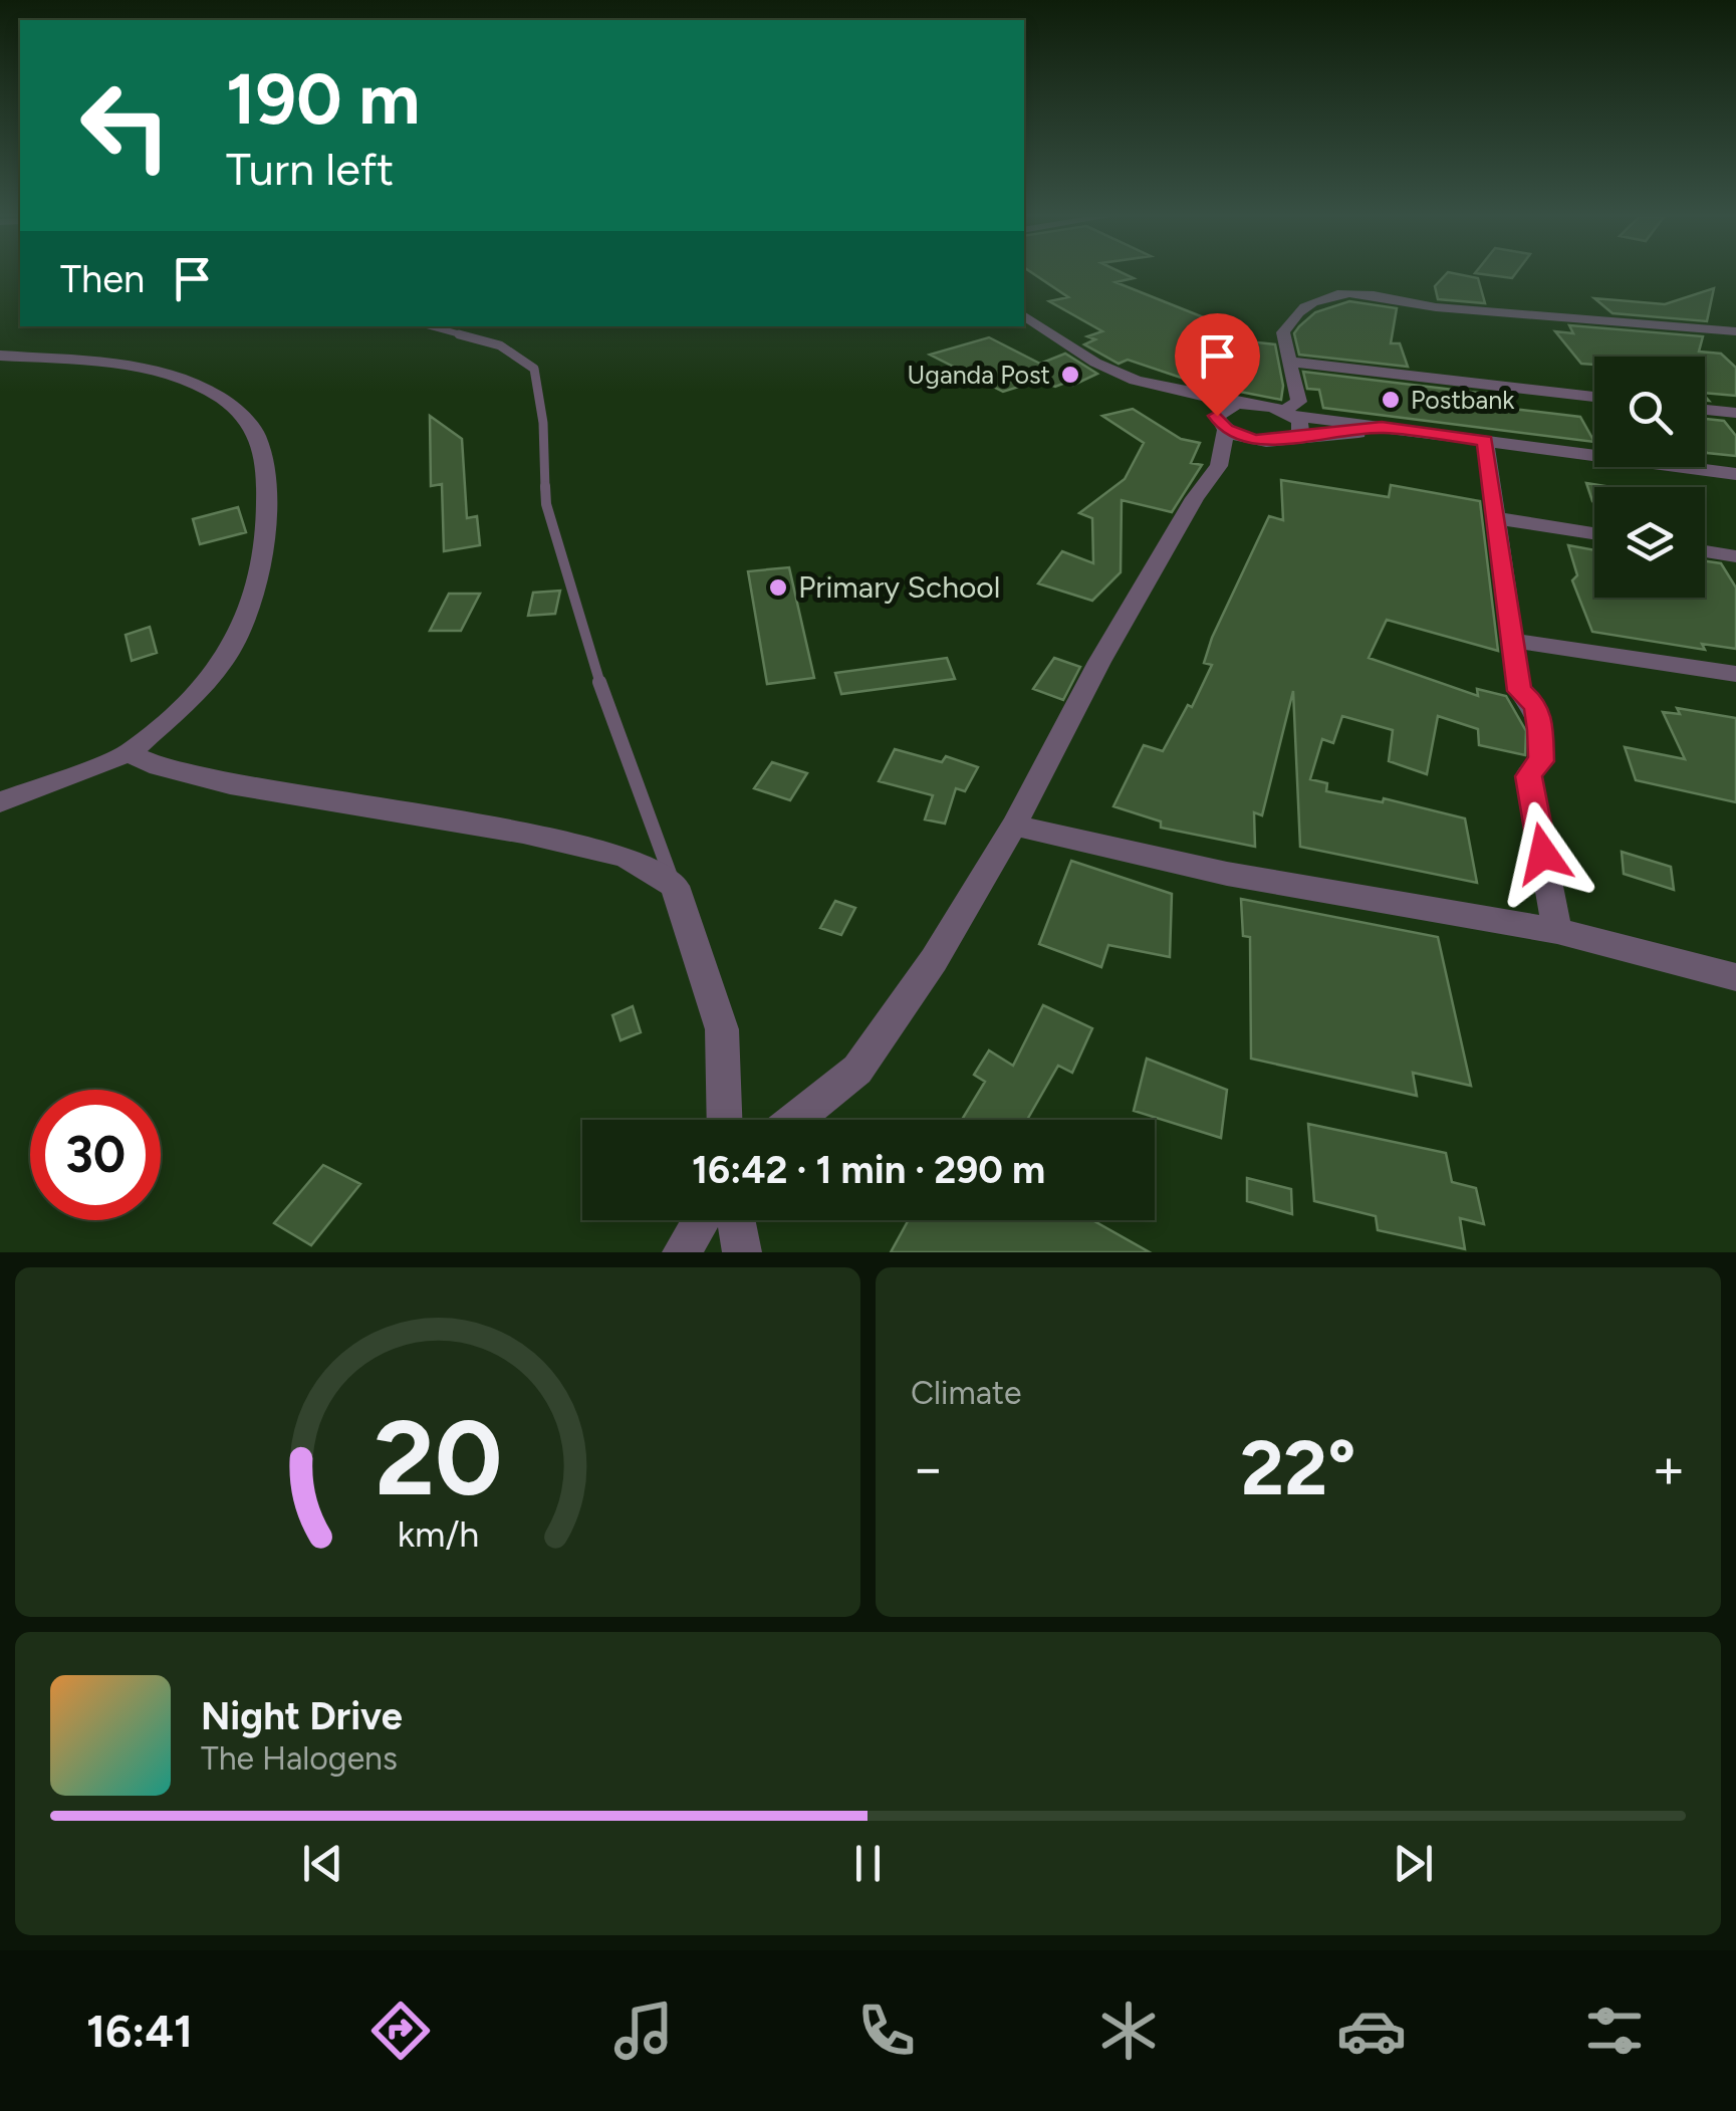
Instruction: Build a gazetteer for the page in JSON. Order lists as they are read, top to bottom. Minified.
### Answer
{"places":["Uganda Post","Postbank","Primary School"],"page":{"turn":["190 m","Turn left"],"then":"Then","limit":"30","trip":"16:42 · 1 min · 290 m","tile":"Climate","heat":["−","22°","+"],"song":["Night Drive","The Halogens"],"tabs":"16:41","gauge":["20","km/h"]}}
